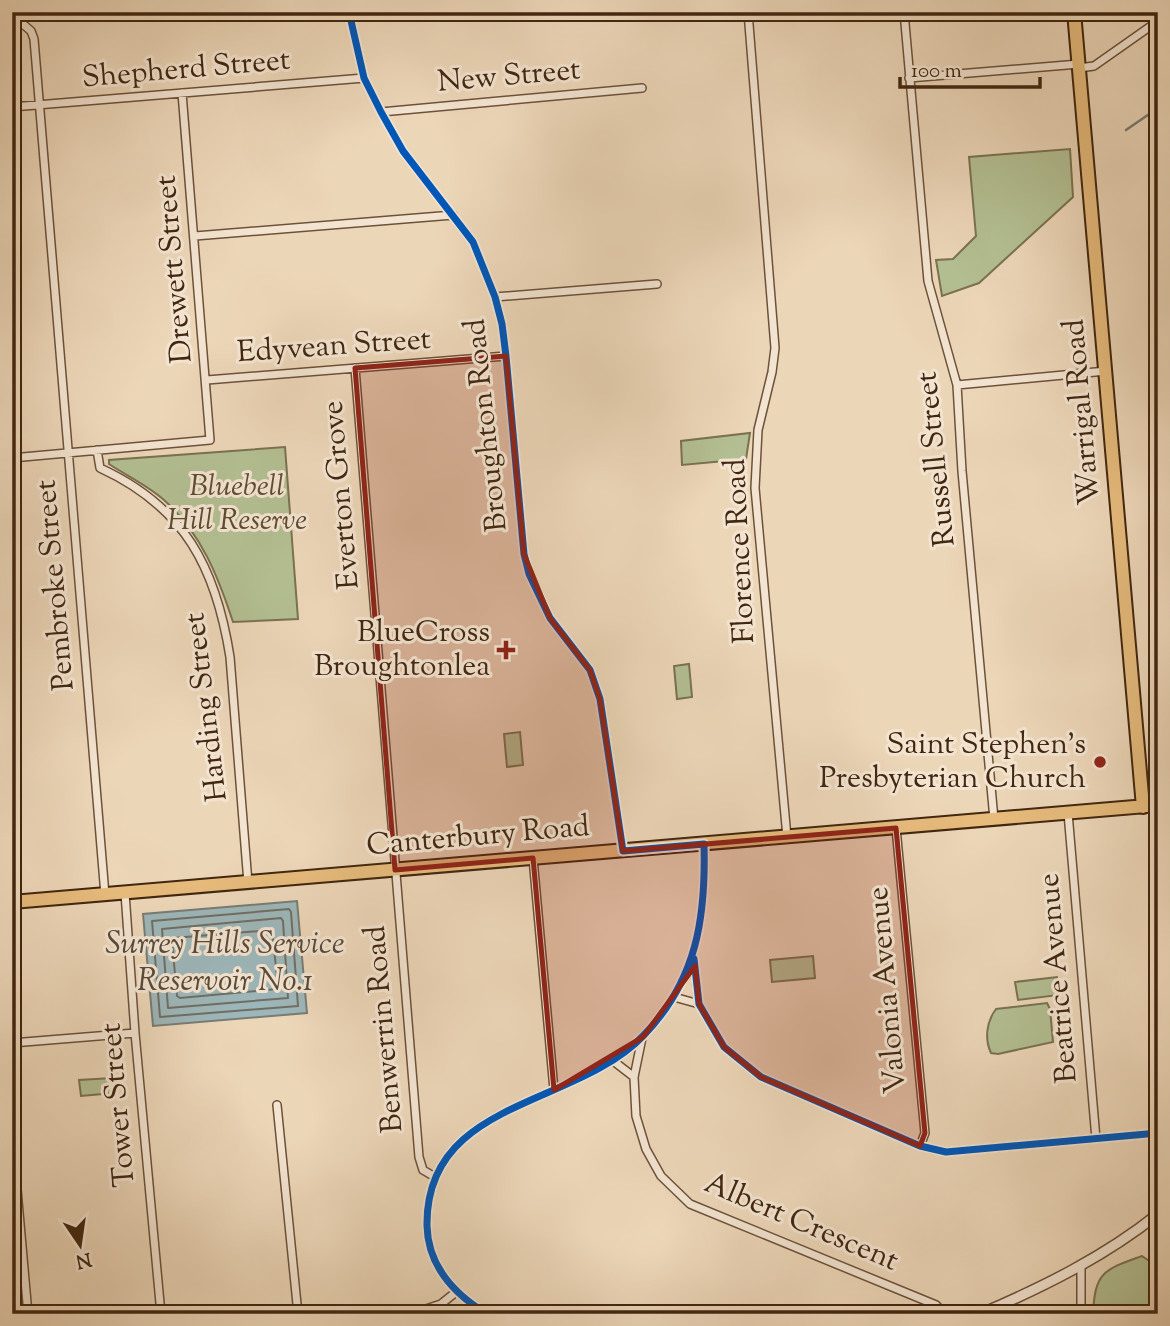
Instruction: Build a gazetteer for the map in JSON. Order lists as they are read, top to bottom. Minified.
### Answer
{"streets":{"main road":["Warrigal Road","Canterbury Road"],"street":["Shepherd Street","New Street","Drewett Street","Edyvean Street","Broughton Road","Russell Street","Everton Grove","Florence Road","Pembroke Street","Harding Street","Beatrice Avenue","Valonia Avenue","Benwerrin Road","Tower Street","Albert Crescent"]},"crossings":[["Shepherd Street","Drewett Street"],["Shepherd Street","Broughton Road"],["Shepherd Street","Pembroke Street"],["New Street","Broughton Road"],["Drewett Street","Edyvean Street"],["Drewett Street","Harding Street"],["Edyvean Street","Broughton Road"],["Edyvean Street","Everton Grove"],["Warrigal Road","Canterbury Road"],["Broughton Road","Canterbury Road"],["Russell Street","Canterbury Road"],["Everton Grove","Canterbury Road"],["Everton Grove","Benwerrin Road"],["Florence Road","Canterbury Road"],["Pembroke Street","Canterbury Road"],["Harding Street","Canterbury Road"],["Canterbury Road","Beatrice Avenue"],["Canterbury Road","Valonia Avenue"],["Canterbury Road","Benwerrin Road"],["Canterbury Road","Tower Street"]],"water":["Surrey Hills Service Reservoir No.1"],"parks":["Bluebell Hill Reserve"],"places":{"health":["BlueCross Broughtonlea"],"other":["Saint Stephen's Presbyterian Church"]},"scale_bar":"100 m","north":"bottom"}
